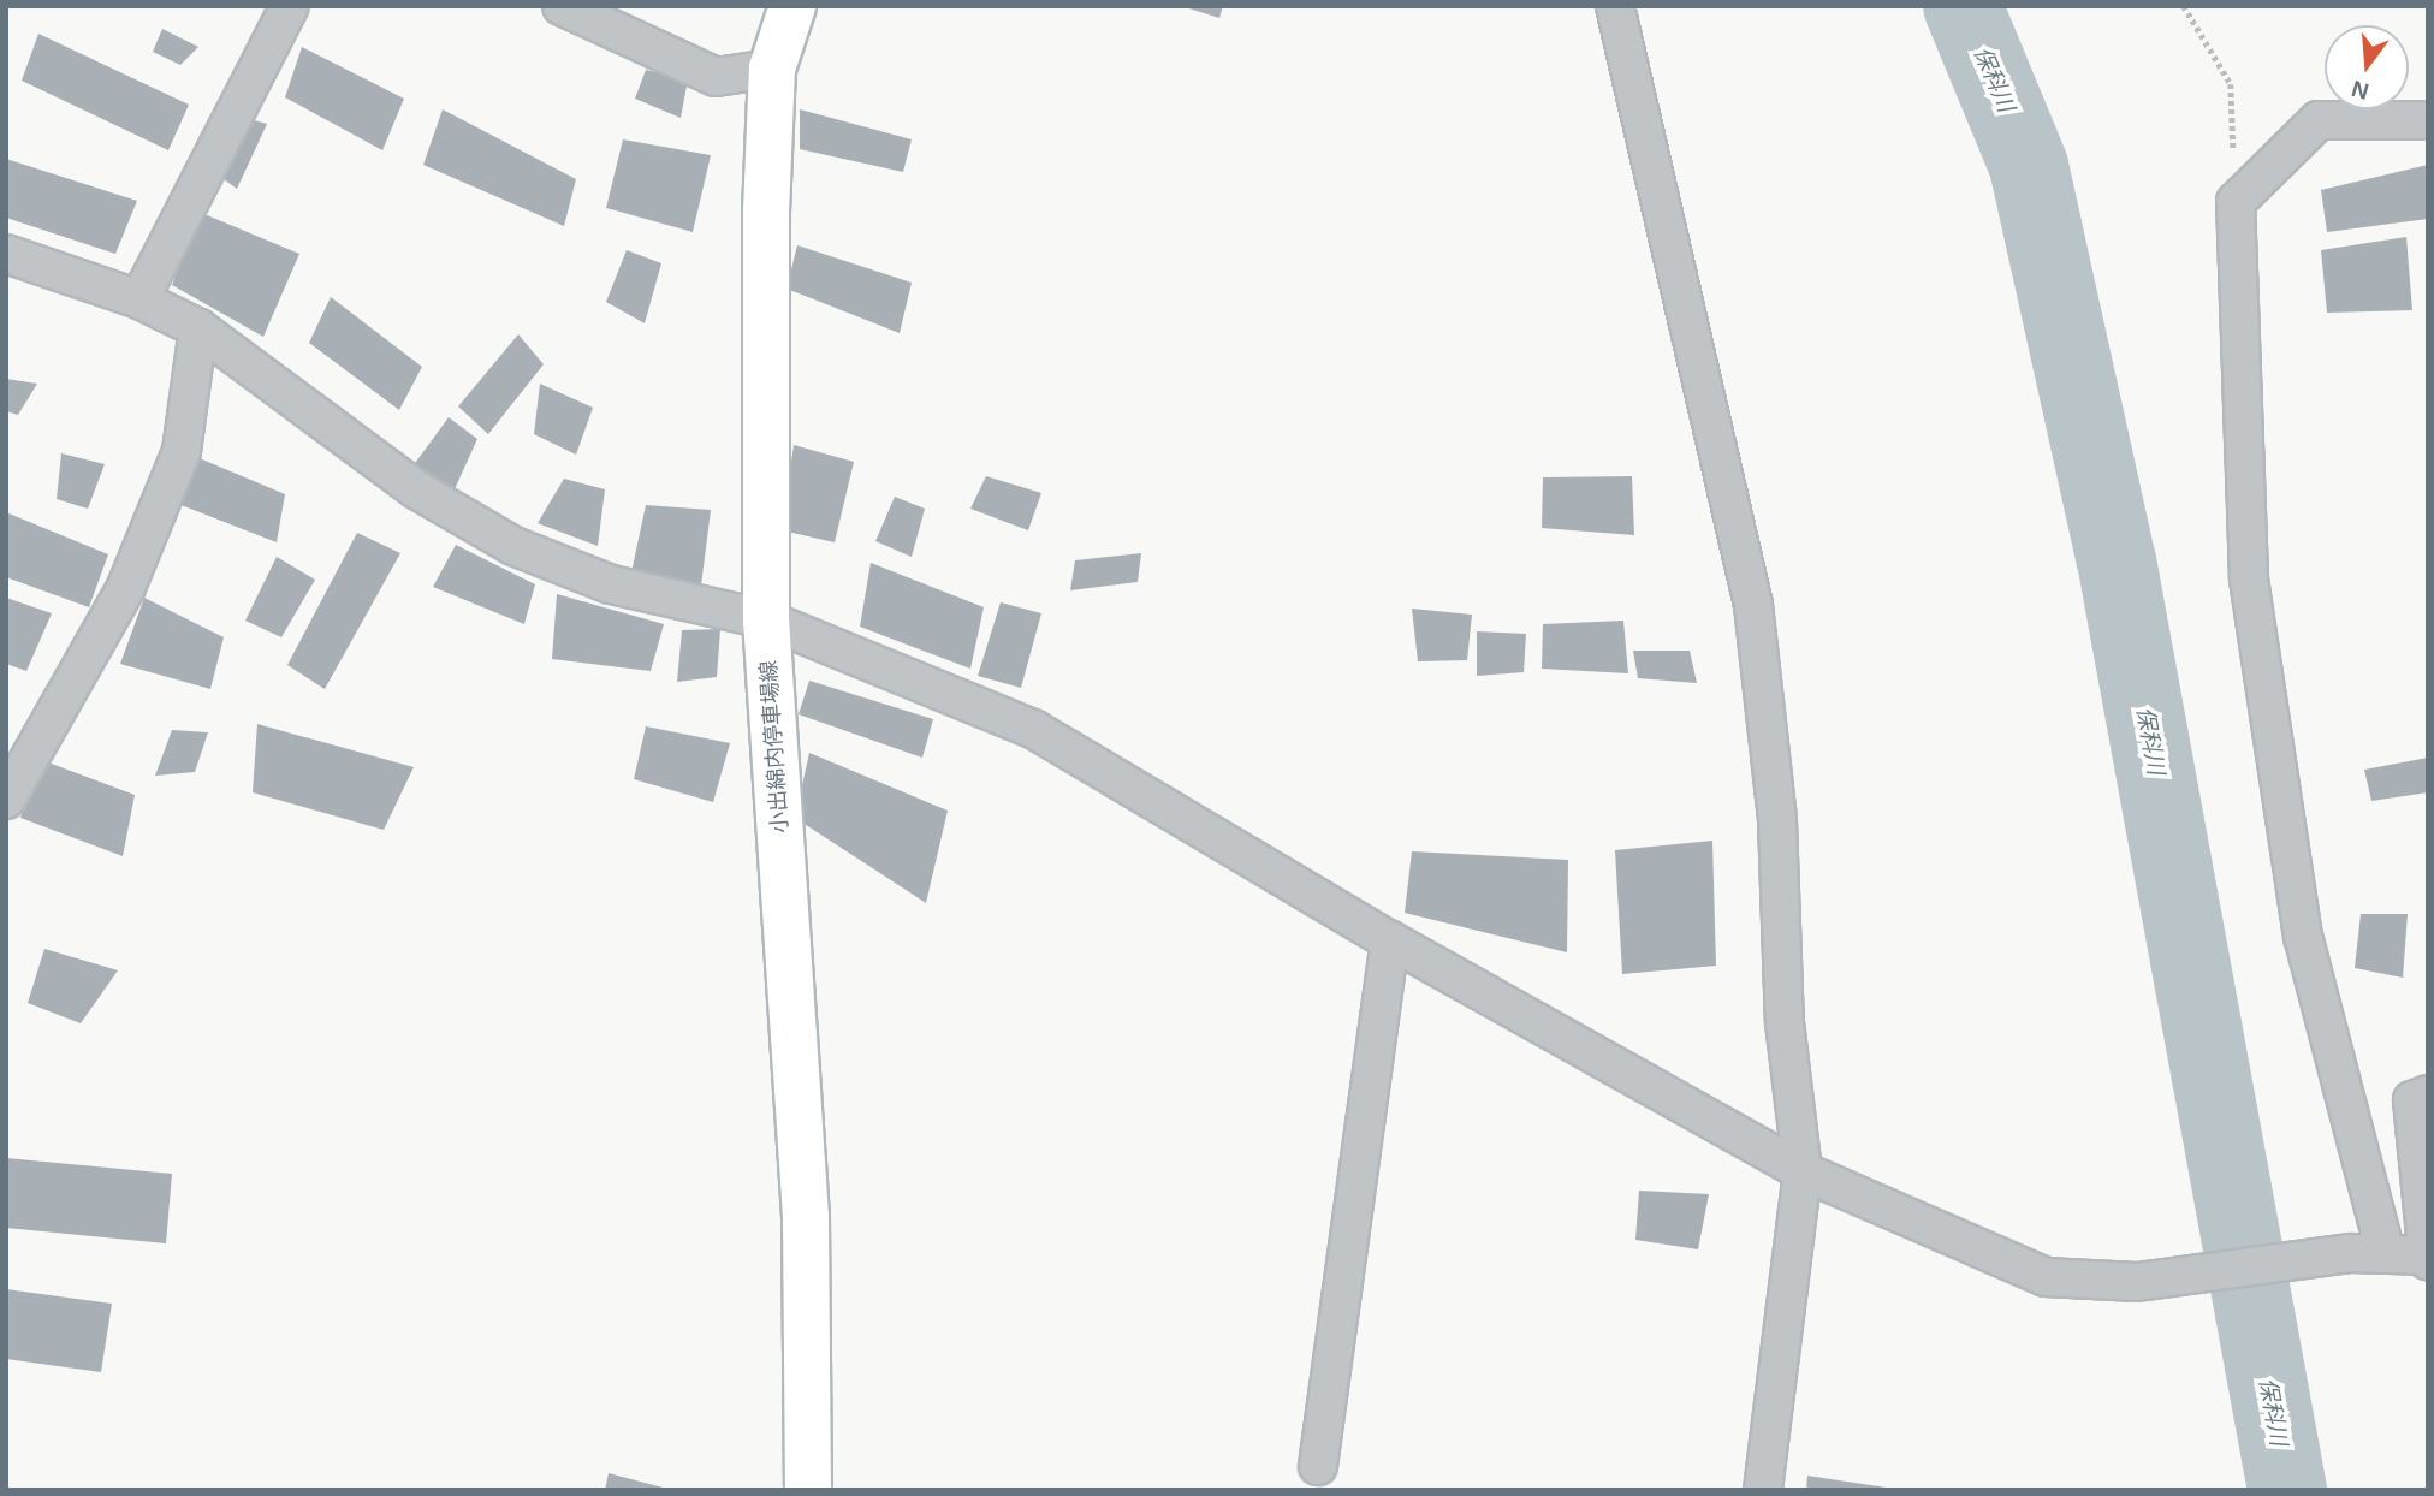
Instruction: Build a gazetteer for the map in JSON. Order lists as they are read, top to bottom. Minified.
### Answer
{"streets":{"main road":["小出綿内停車場線"]},"water":["保科川"],"north":"bottom"}
